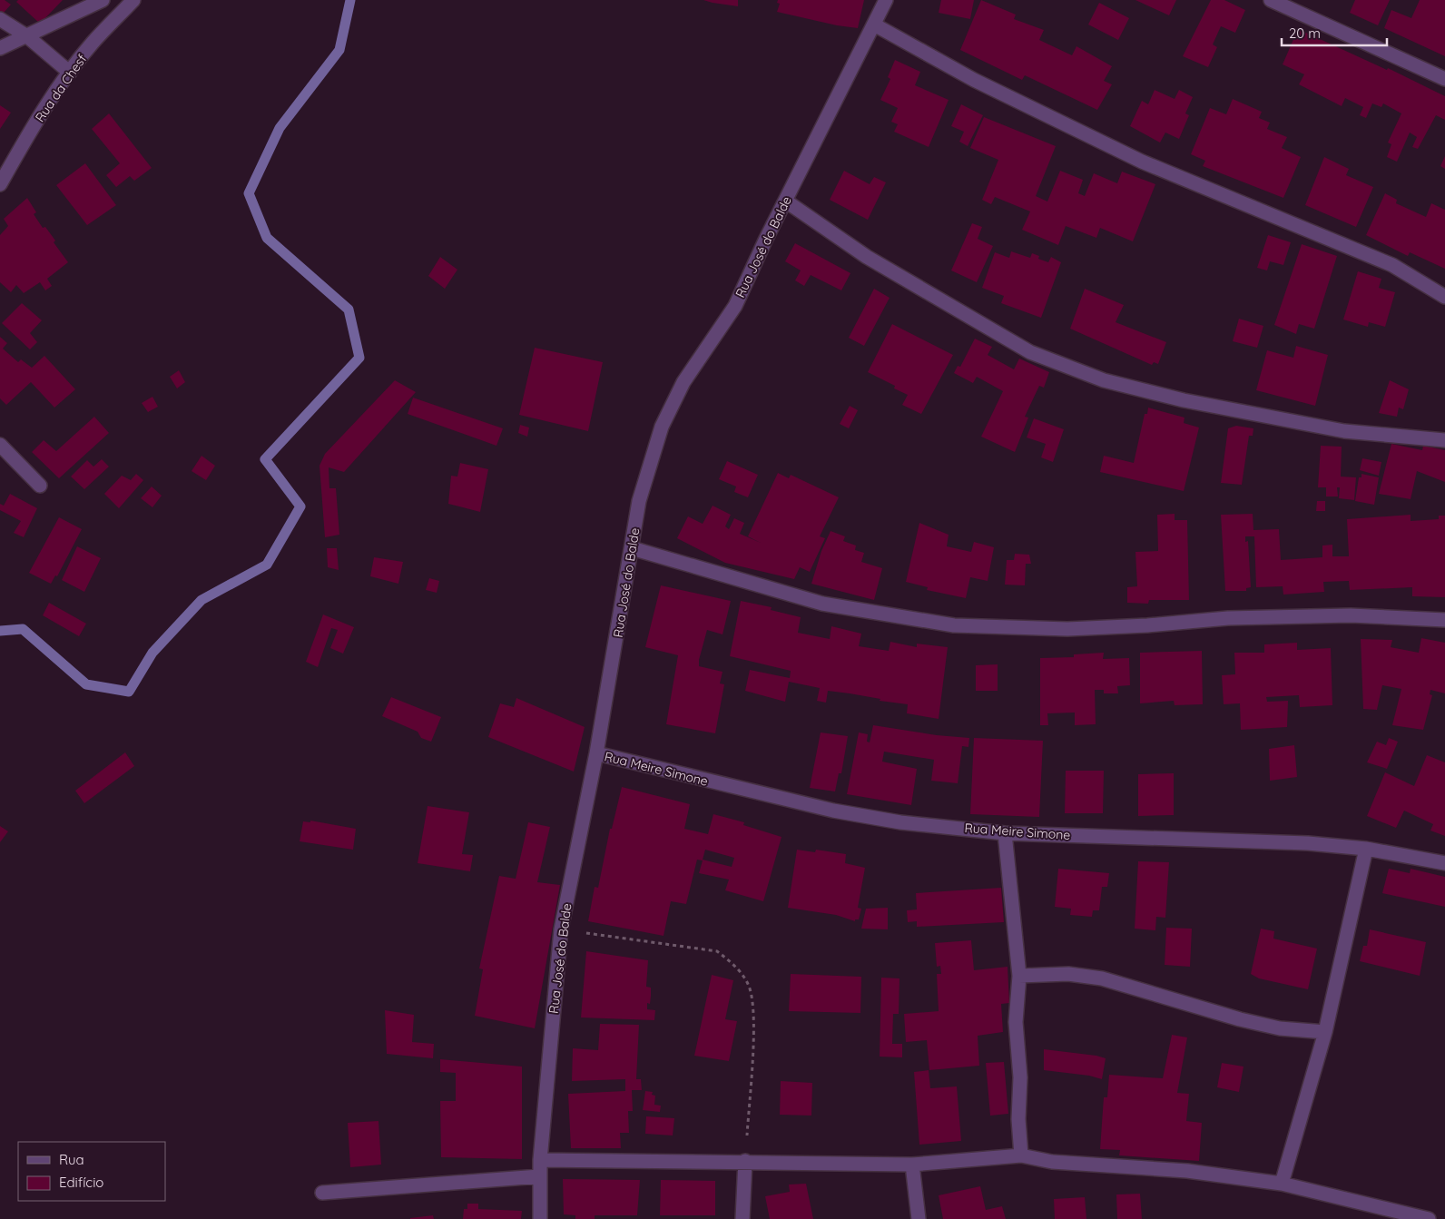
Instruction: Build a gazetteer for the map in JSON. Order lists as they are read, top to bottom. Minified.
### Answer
{"streets":{"street":["Rua da Chesf","Rua José do Balde","Rua Meire Simone"]},"crossings":[["Rua José do Balde","Rua Meire Simone"]],"legend":["Rua","Edifício"],"scale_bar":"20 m"}
